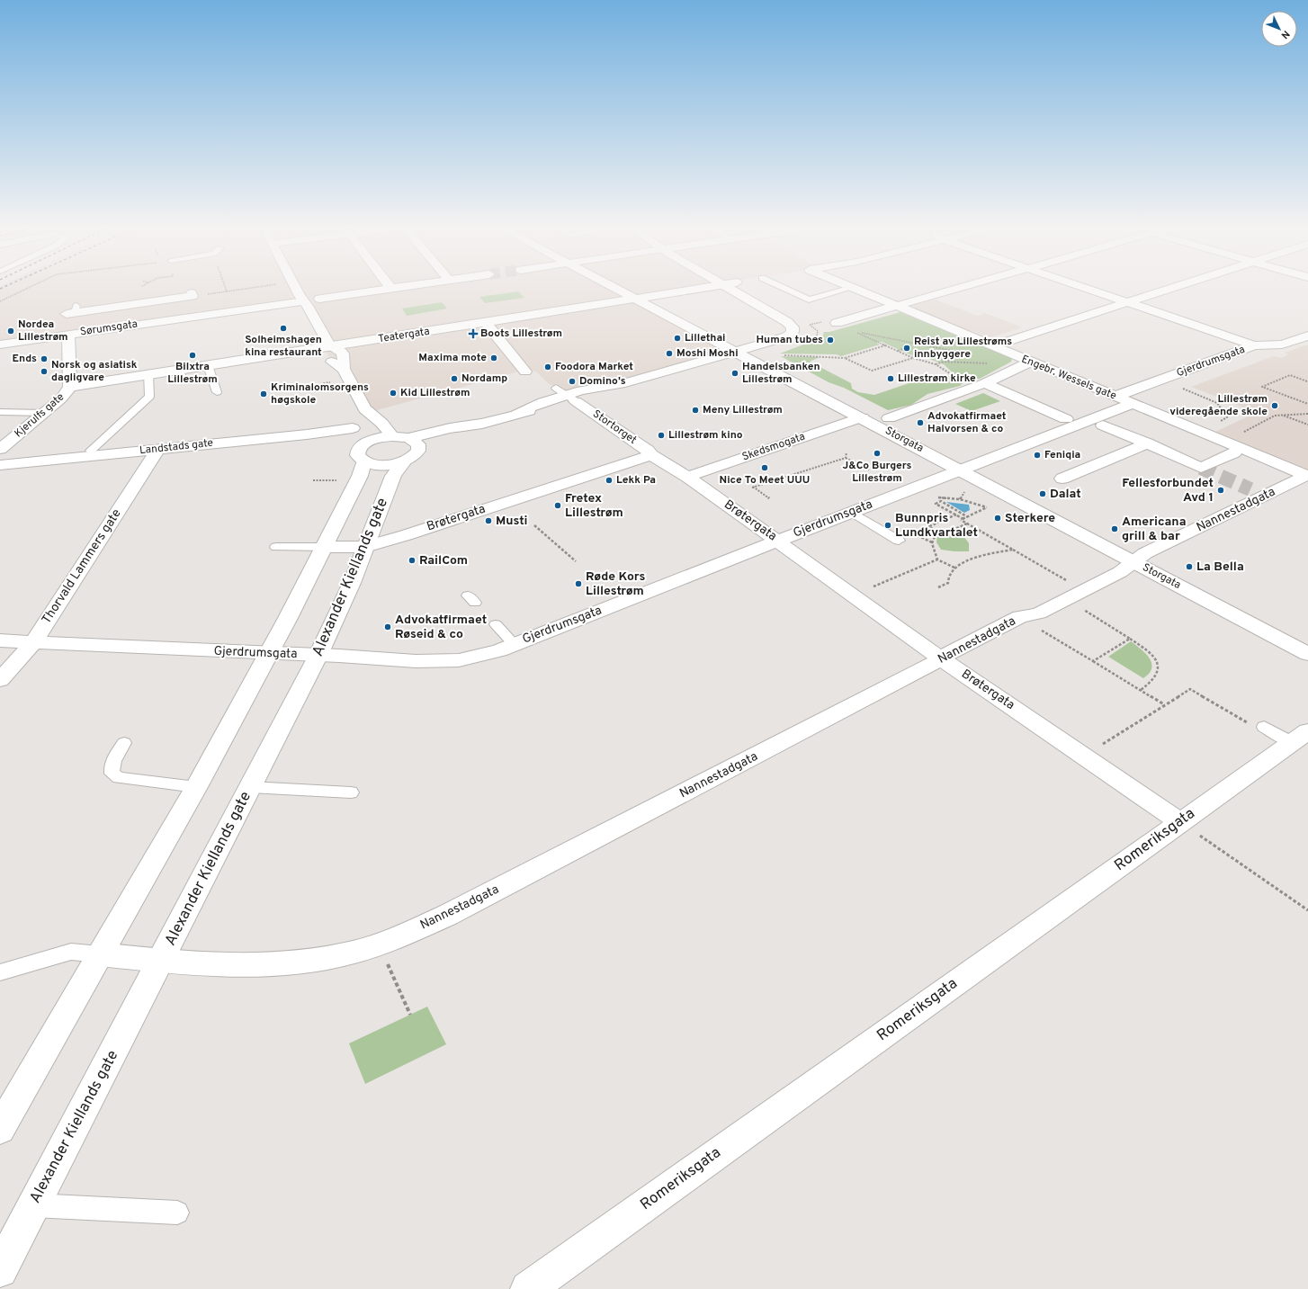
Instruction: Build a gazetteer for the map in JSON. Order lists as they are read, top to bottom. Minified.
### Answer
{"streets":{"street":["Sørumsgata","Teatergata","Gjerdrumsgata","Engebr. Wessels gate","Kjerulfs gate","Stortorget","Storgata","Landstads gate","Skedsmogata","Nannestadgata","Brøtergata","Thorvald Lammers gate","Alexander Kiellands gate","Romeriksgata"]},"crossings":[["Sørumsgata","Kjerulfs gate"],["Teatergata","Kjerulfs gate"],["Teatergata","Storgata"],["Gjerdrumsgata","Engebr. Wessels gate"],["Gjerdrumsgata","Storgata"],["Gjerdrumsgata","Brøtergata"],["Gjerdrumsgata","Thorvald Lammers gate"],["Gjerdrumsgata","Alexander Kiellands gate"],["Engebr. Wessels gate","Nannestadgata"],["Stortorget","Brøtergata"],["Storgata","Skedsmogata"],["Storgata","Nannestadgata"],["Landstads gate","Thorvald Lammers gate"],["Skedsmogata","Brøtergata"],["Nannestadgata","Brøtergata"],["Nannestadgata","Alexander Kiellands gate"],["Brøtergata","Alexander Kiellands gate"],["Brøtergata","Romeriksgata"]],"places":{"other":["Solheimshagen kina restaurant","Nordea Lillestrøm","Lillethai","Human tubes","Reist av Lillestrøms innbyggere","Moshi Moshi","Bilxtra Lillestrøm","Maxima mote","Ends","Foodora Market","Norsk og asiatisk dagligvare","Handelsbanken Lillestrøm","Nordamp","Lillestrøm kirke","Domino's","Kid Lillestrøm","Kriminalomsorgens høgskole","Lillestrøm videregående skole","Meny Lillestrøm","Advokatfirmaet Halvorsen & co","Lillestrøm kino","J&Co Burgers Lillestrøm","Feniqia","Nice To Meet UUU","Lekk Pa","Fellesforbundet Avd 1","Dalat","Fretex Lillestrøm","Sterkere","Musti","Bunnpris Lundkvartalet","Americana grill & bar","RailCom","La Bella","Røde Kors Lillestrøm","Advokatfirmaet Røseid & co"],"health":["Boots Lillestrøm"]},"north":"bottom right"}
